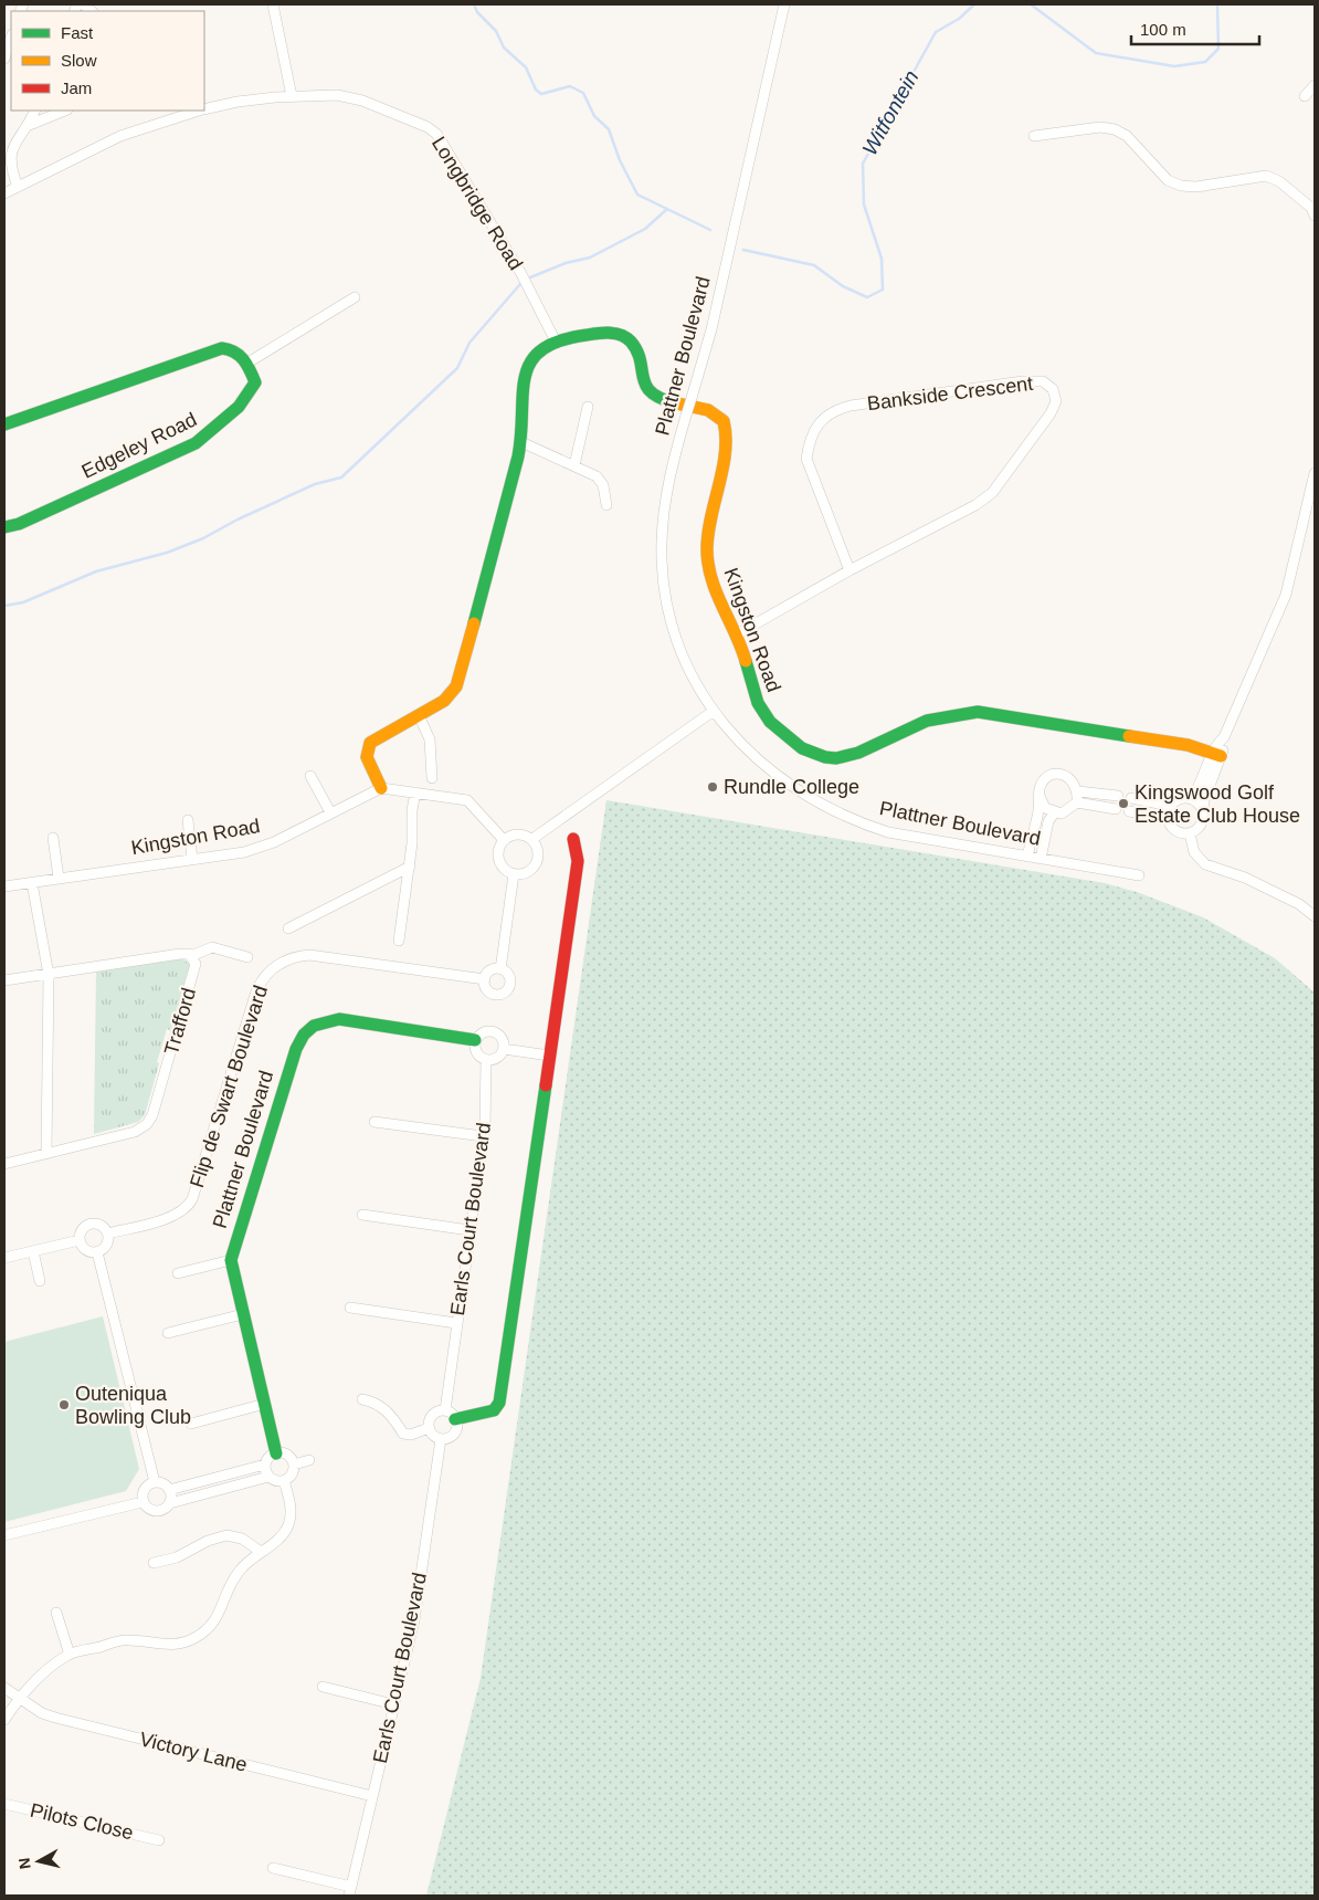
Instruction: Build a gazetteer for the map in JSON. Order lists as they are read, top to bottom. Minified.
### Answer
{"streets":{"street":["Longbridge Road","Plattner Boulevard","Bankside Crescent","Edgeley Road","Kingston Road","Trafford","Flip de Swart Boulevard","Earls Court Boulevard","Victory Lane","Pilots Close"]},"crossings":[["Longbridge Road","Kingston Road"],["Plattner Boulevard","Earls Court Boulevard"],["Bankside Crescent","Kingston Road"],["Earls Court Boulevard","Victory Lane"]],"water":["Witfontein"],"places":["Rundle College","Kingswood Golf Estate Club House","Outeniqua Bowling Club"],"legend":["Fast","Slow","Jam"],"scale_bar":"100 m","north":"left"}
